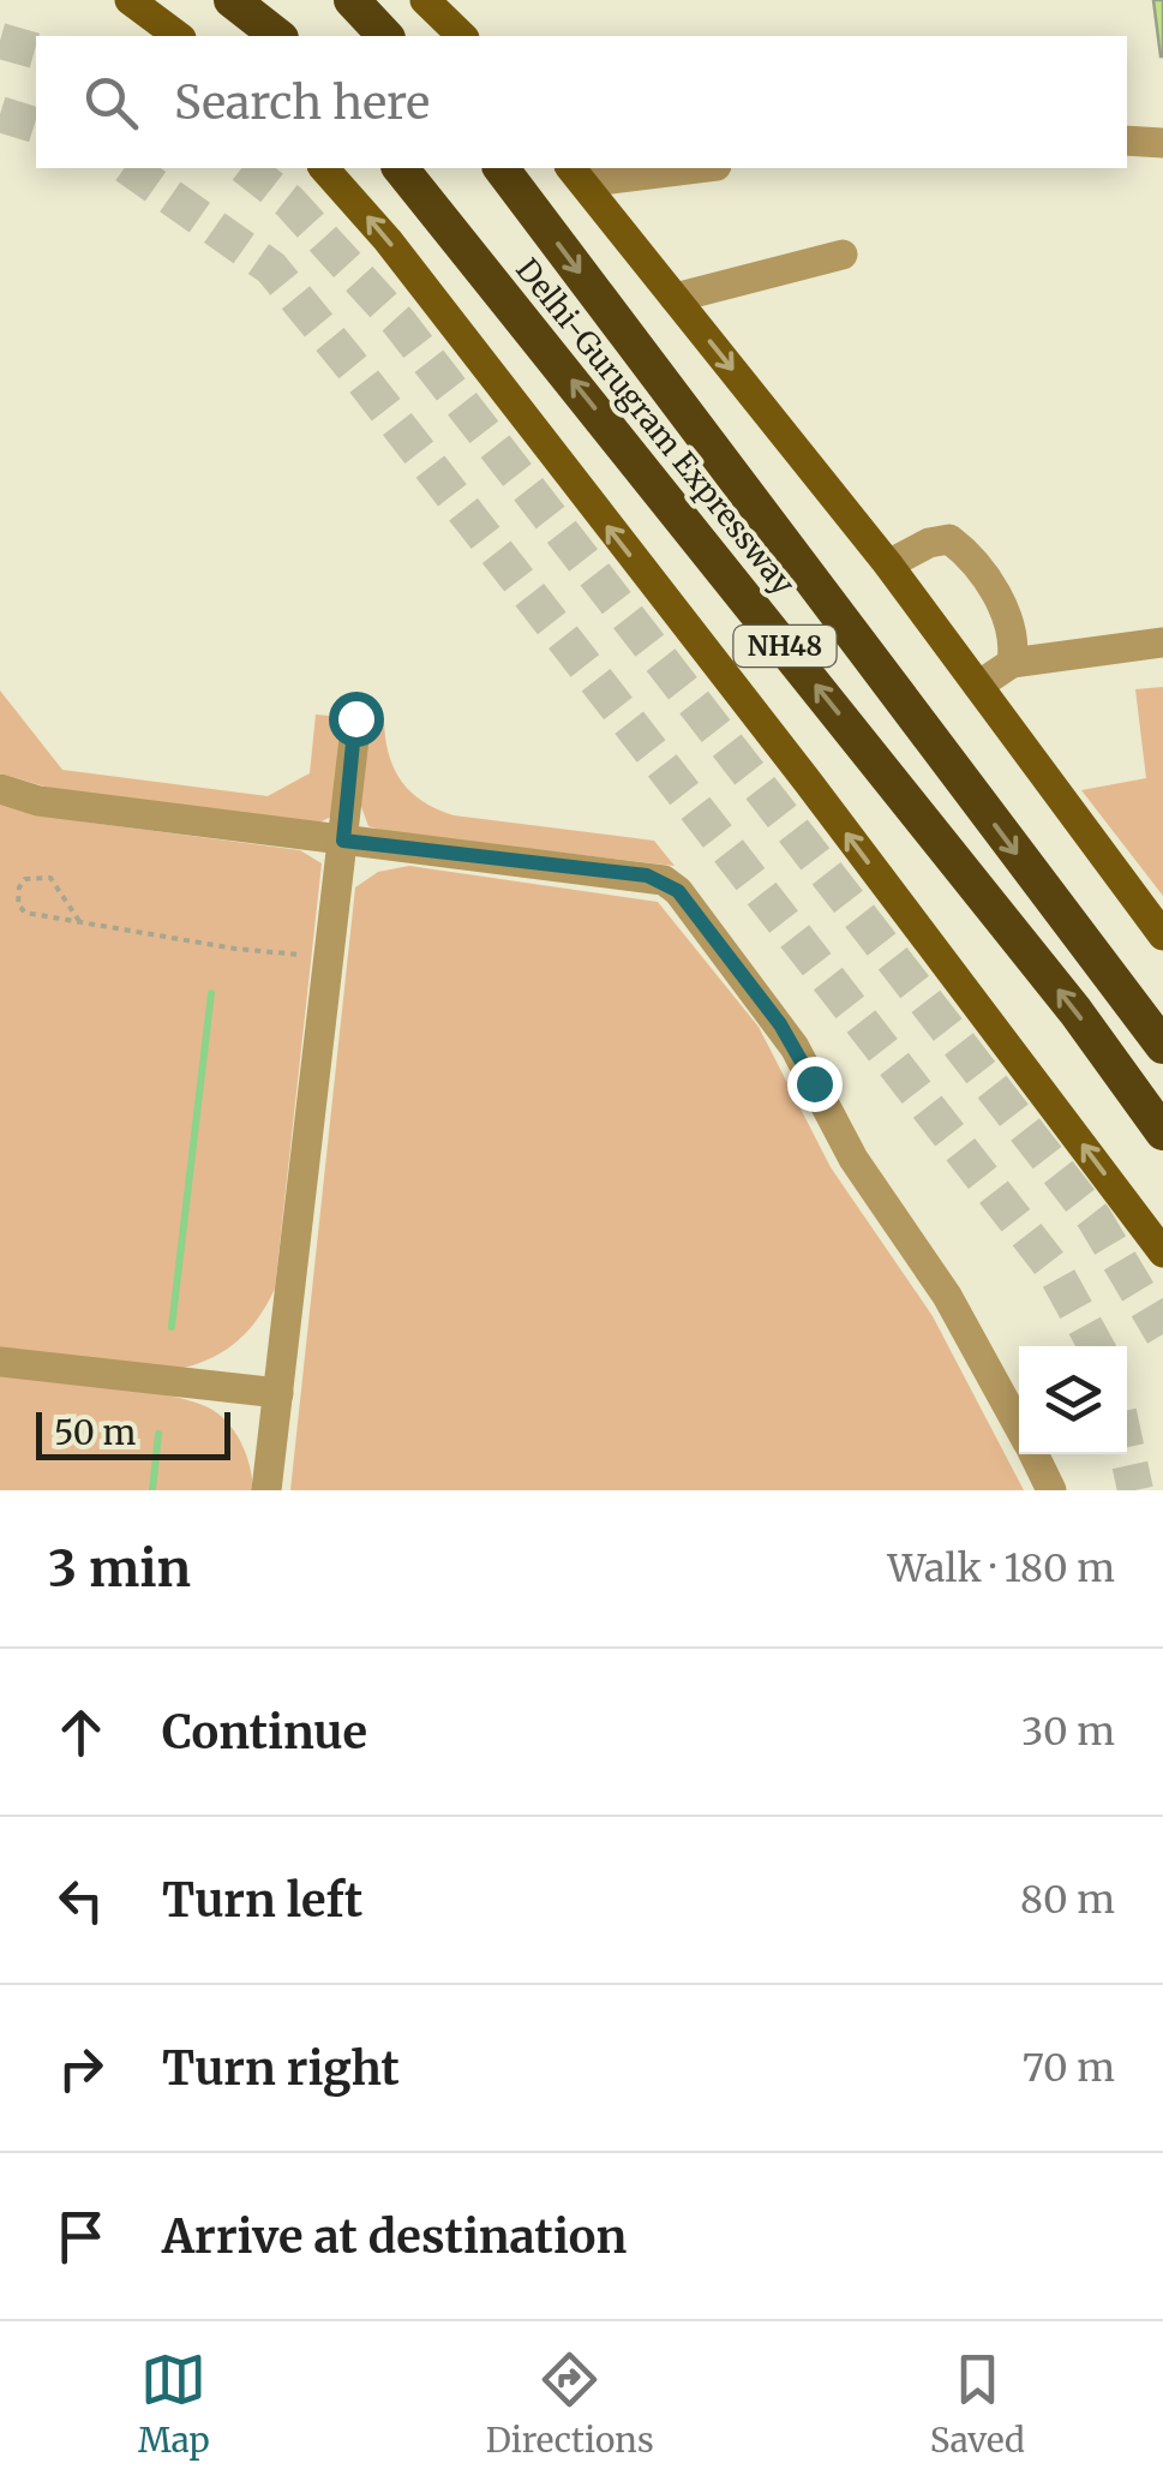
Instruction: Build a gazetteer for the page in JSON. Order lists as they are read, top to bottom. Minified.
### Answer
{"streets":{"highway":["Delhi-Gurugram Expressway","NH48"]},"scale_bar":"50 m","page":{"search":"Search here","scale":"50 m","heading":["3 min","Walk · 180 m"],"list":[["Continue","30 m"],["Turn left","80 m"],["Turn right","70 m"],"Arrive at destination"],"nav":["Map","Directions","Saved"]}}
